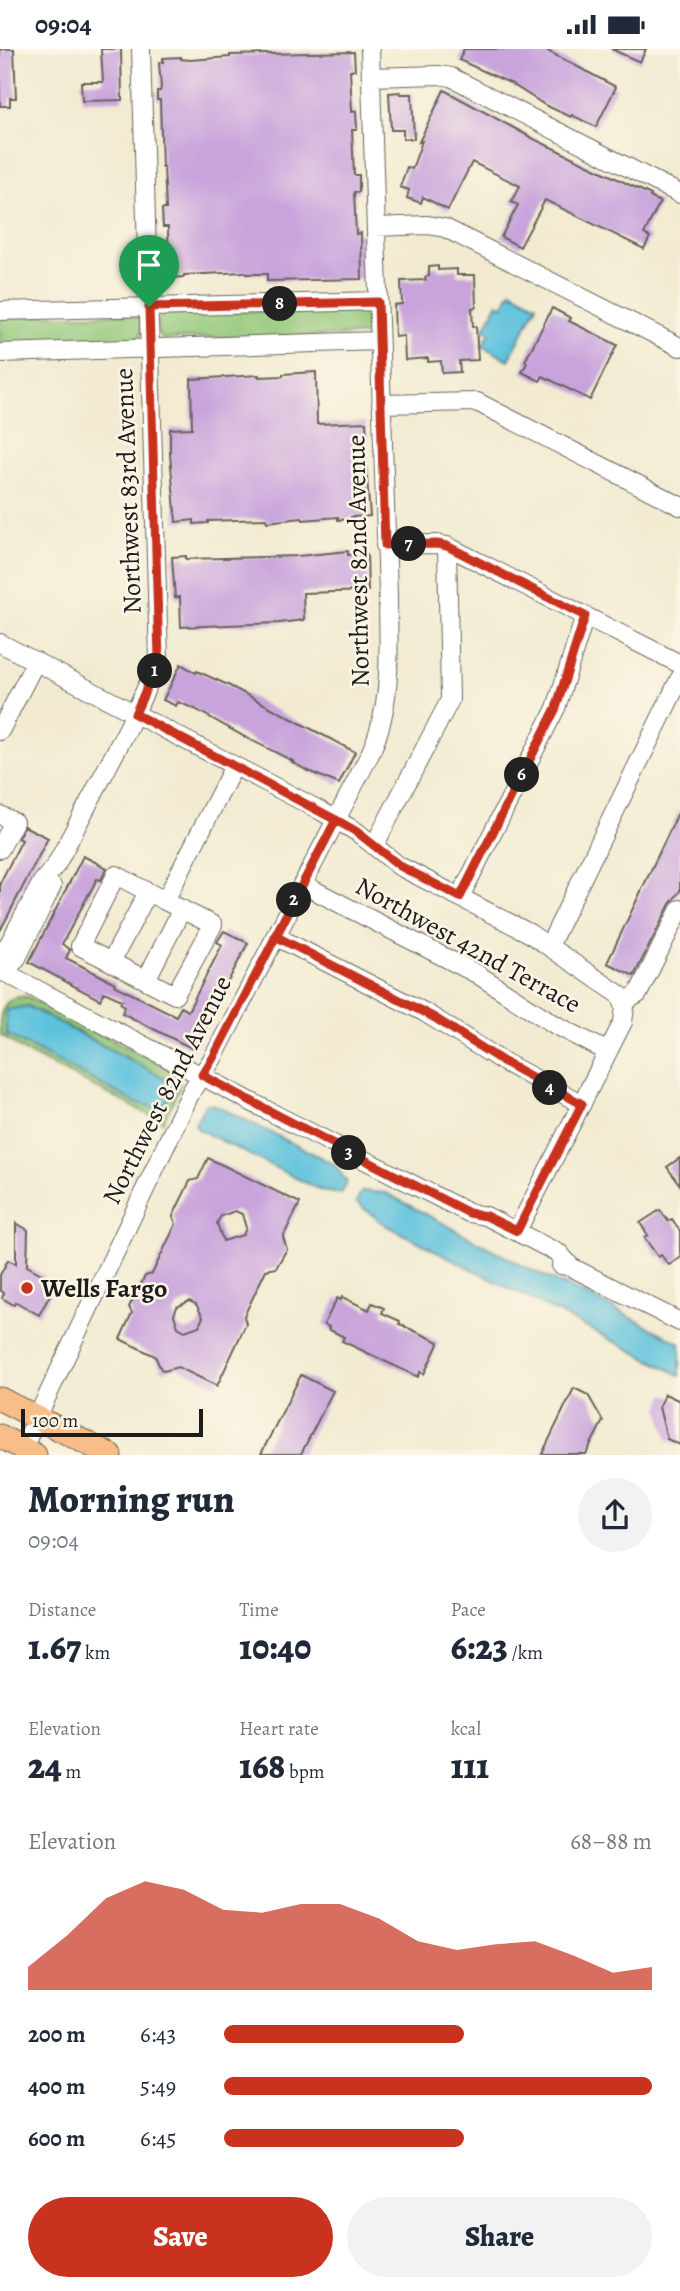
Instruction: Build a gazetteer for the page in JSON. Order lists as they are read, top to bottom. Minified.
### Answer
{"streets":{"street":["Northwest 83rd Avenue","Northwest 82nd Avenue","Northwest 42nd Terrace"]},"crossings":[["Northwest 82nd Avenue","Northwest 42nd Terrace"]],"places":["Wells Fargo"],"scale_bar":"100 m","page":{"status":"09:04","pins":["8","7","1","6","2","4","3"],"scale":"100 m","heading":["Morning run","09:04"],"stats":[["Distance","1.67 km"],["Time","10:40"],["Pace","6:23 /km"],["Elevation","24 m"],["Heart rate","168 bpm"],["kcal","111"]],"chart":["Elevation","68–88 m"],"list":[{"name":"200 m","note":"6:43"},{"name":"400 m","note":"5:49"},{"name":"600 m","note":"6:45"}],"buttons":["Save","Share"]}}
